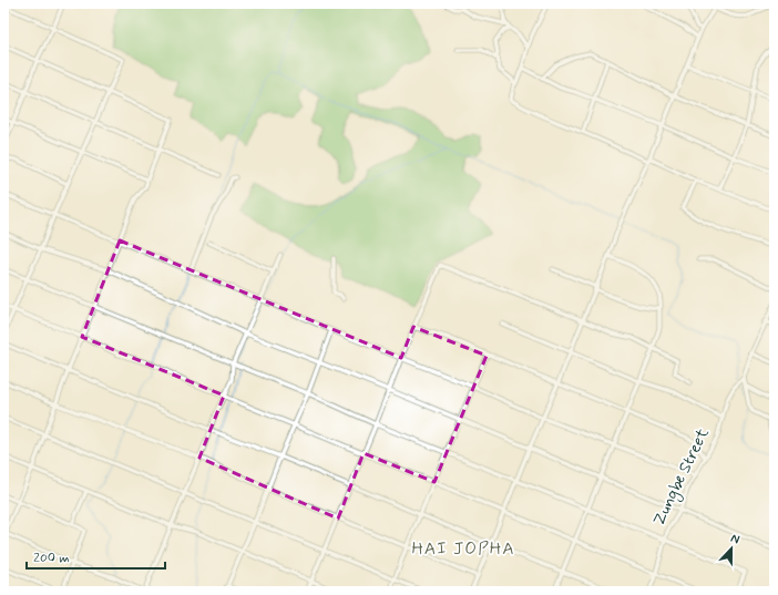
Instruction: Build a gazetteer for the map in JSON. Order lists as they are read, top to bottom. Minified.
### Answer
{"streets":{"street":["Zungbe Street"]},"districts":["HAI JOPHA"],"scale_bar":"200 m","north":"top"}
